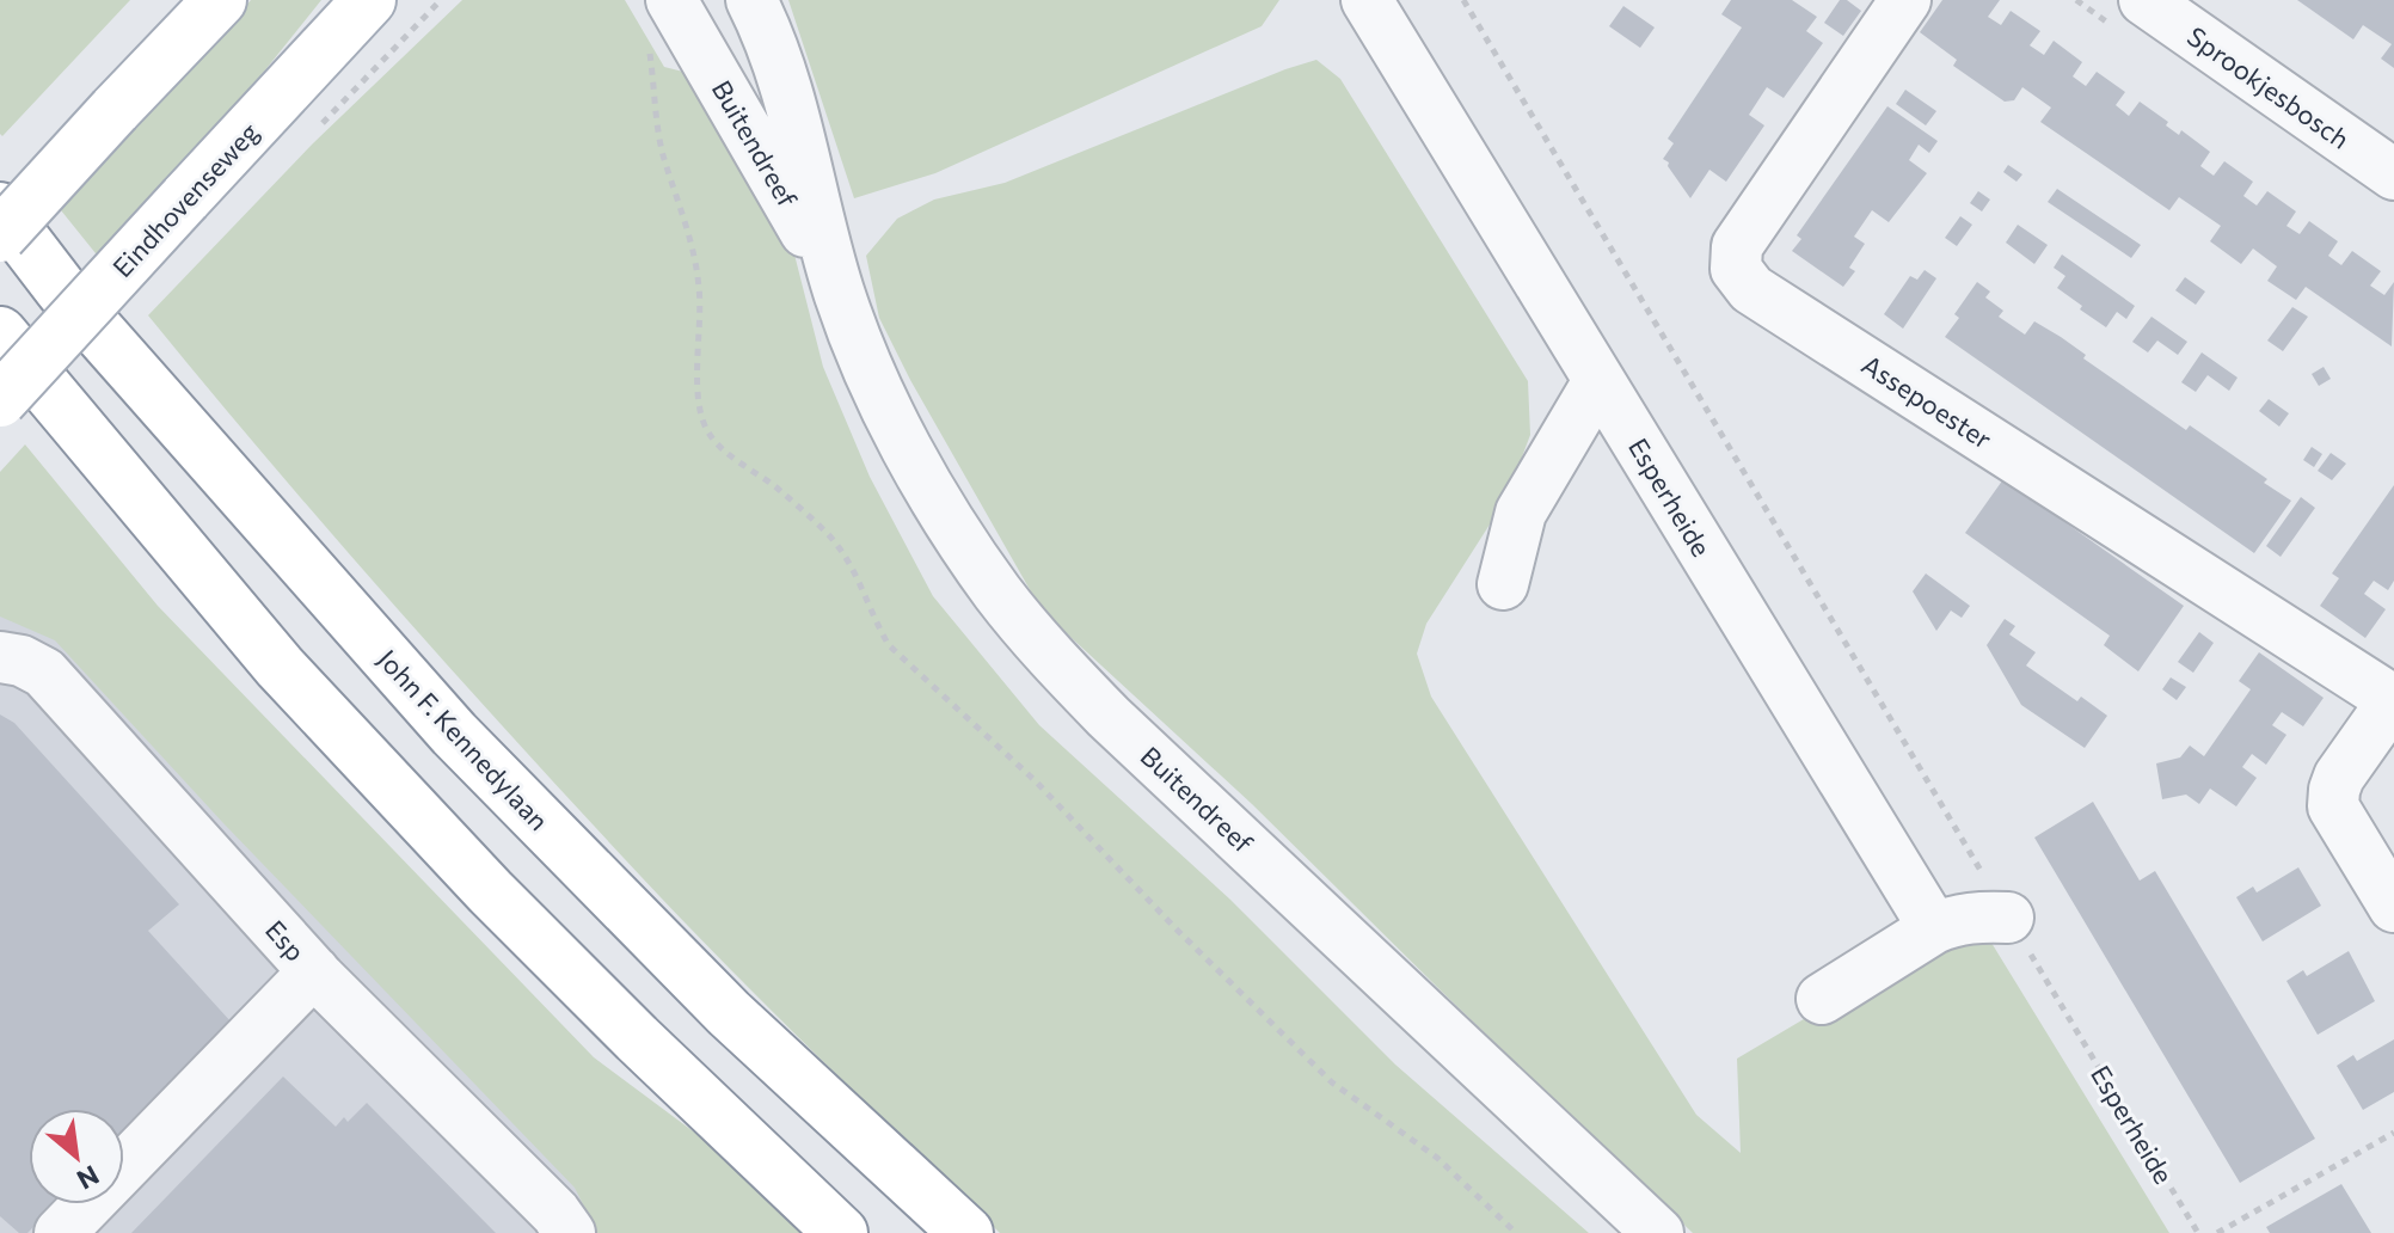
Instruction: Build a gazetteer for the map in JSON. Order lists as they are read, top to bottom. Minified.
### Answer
{"streets":{"main road":["Eindhovenseweg","John F. Kennedylaan"],"street":["Sprookjesbosch","Buitendreef","Assepoester","Esperheide","Esp"]},"north":"bottom right"}
